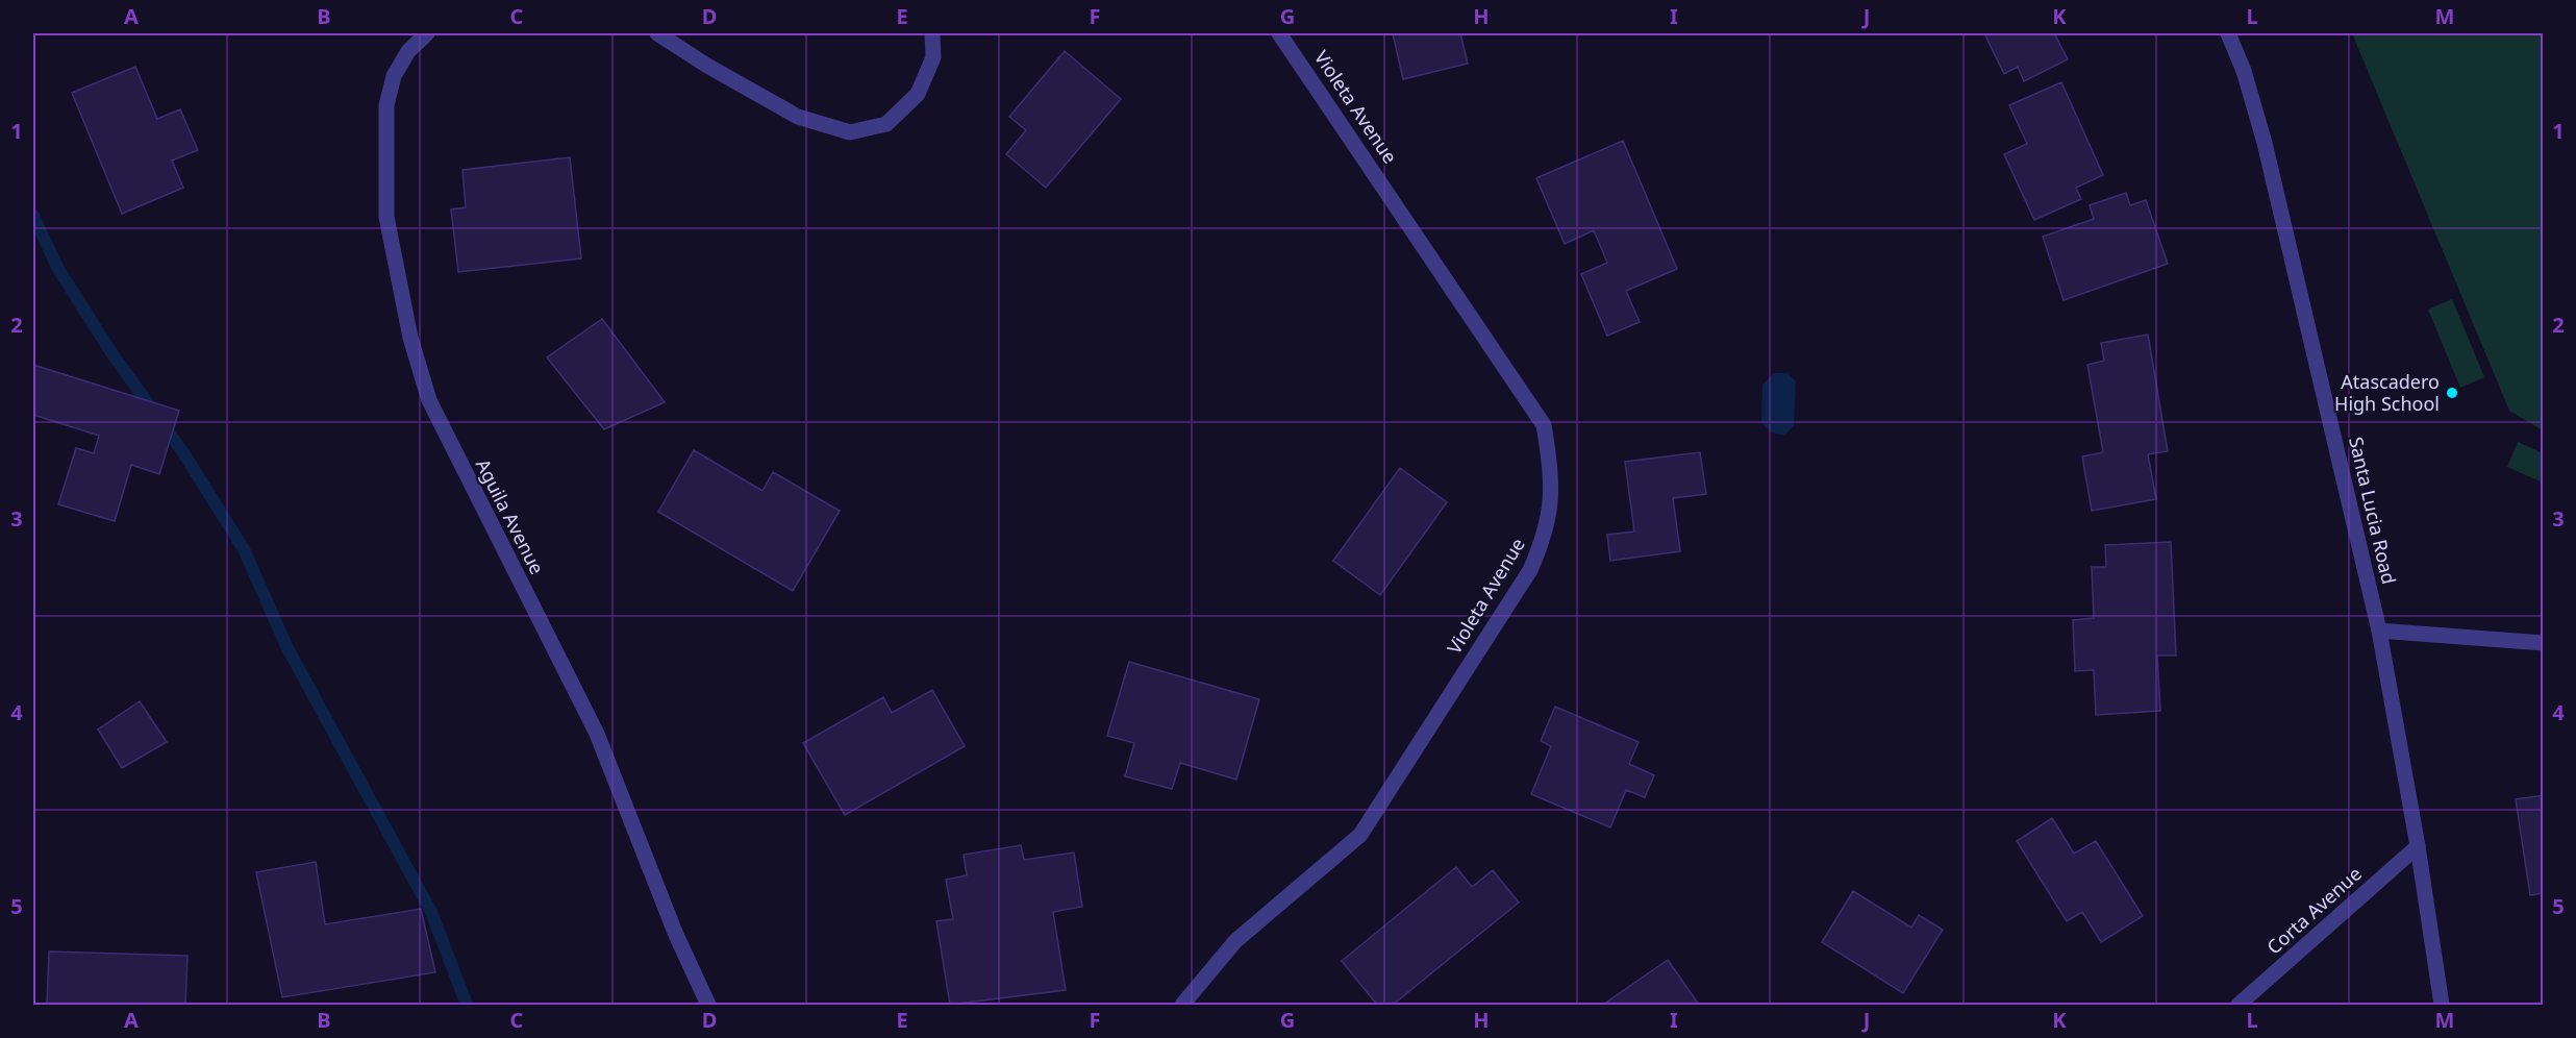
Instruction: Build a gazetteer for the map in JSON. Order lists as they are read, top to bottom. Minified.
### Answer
{"streets":{"street":["Violeta Avenue","Santa Lucia Road","Aguila Avenue","Corta Avenue"]},"crossings":[["Santa Lucia Road","Corta Avenue"]],"places":["Atascadero High School"],"grid":{"columns":["A","B","C","D","E","F","G","H","I","J","K","L","M"],"rows":["1","2","3","4","5"]}}
